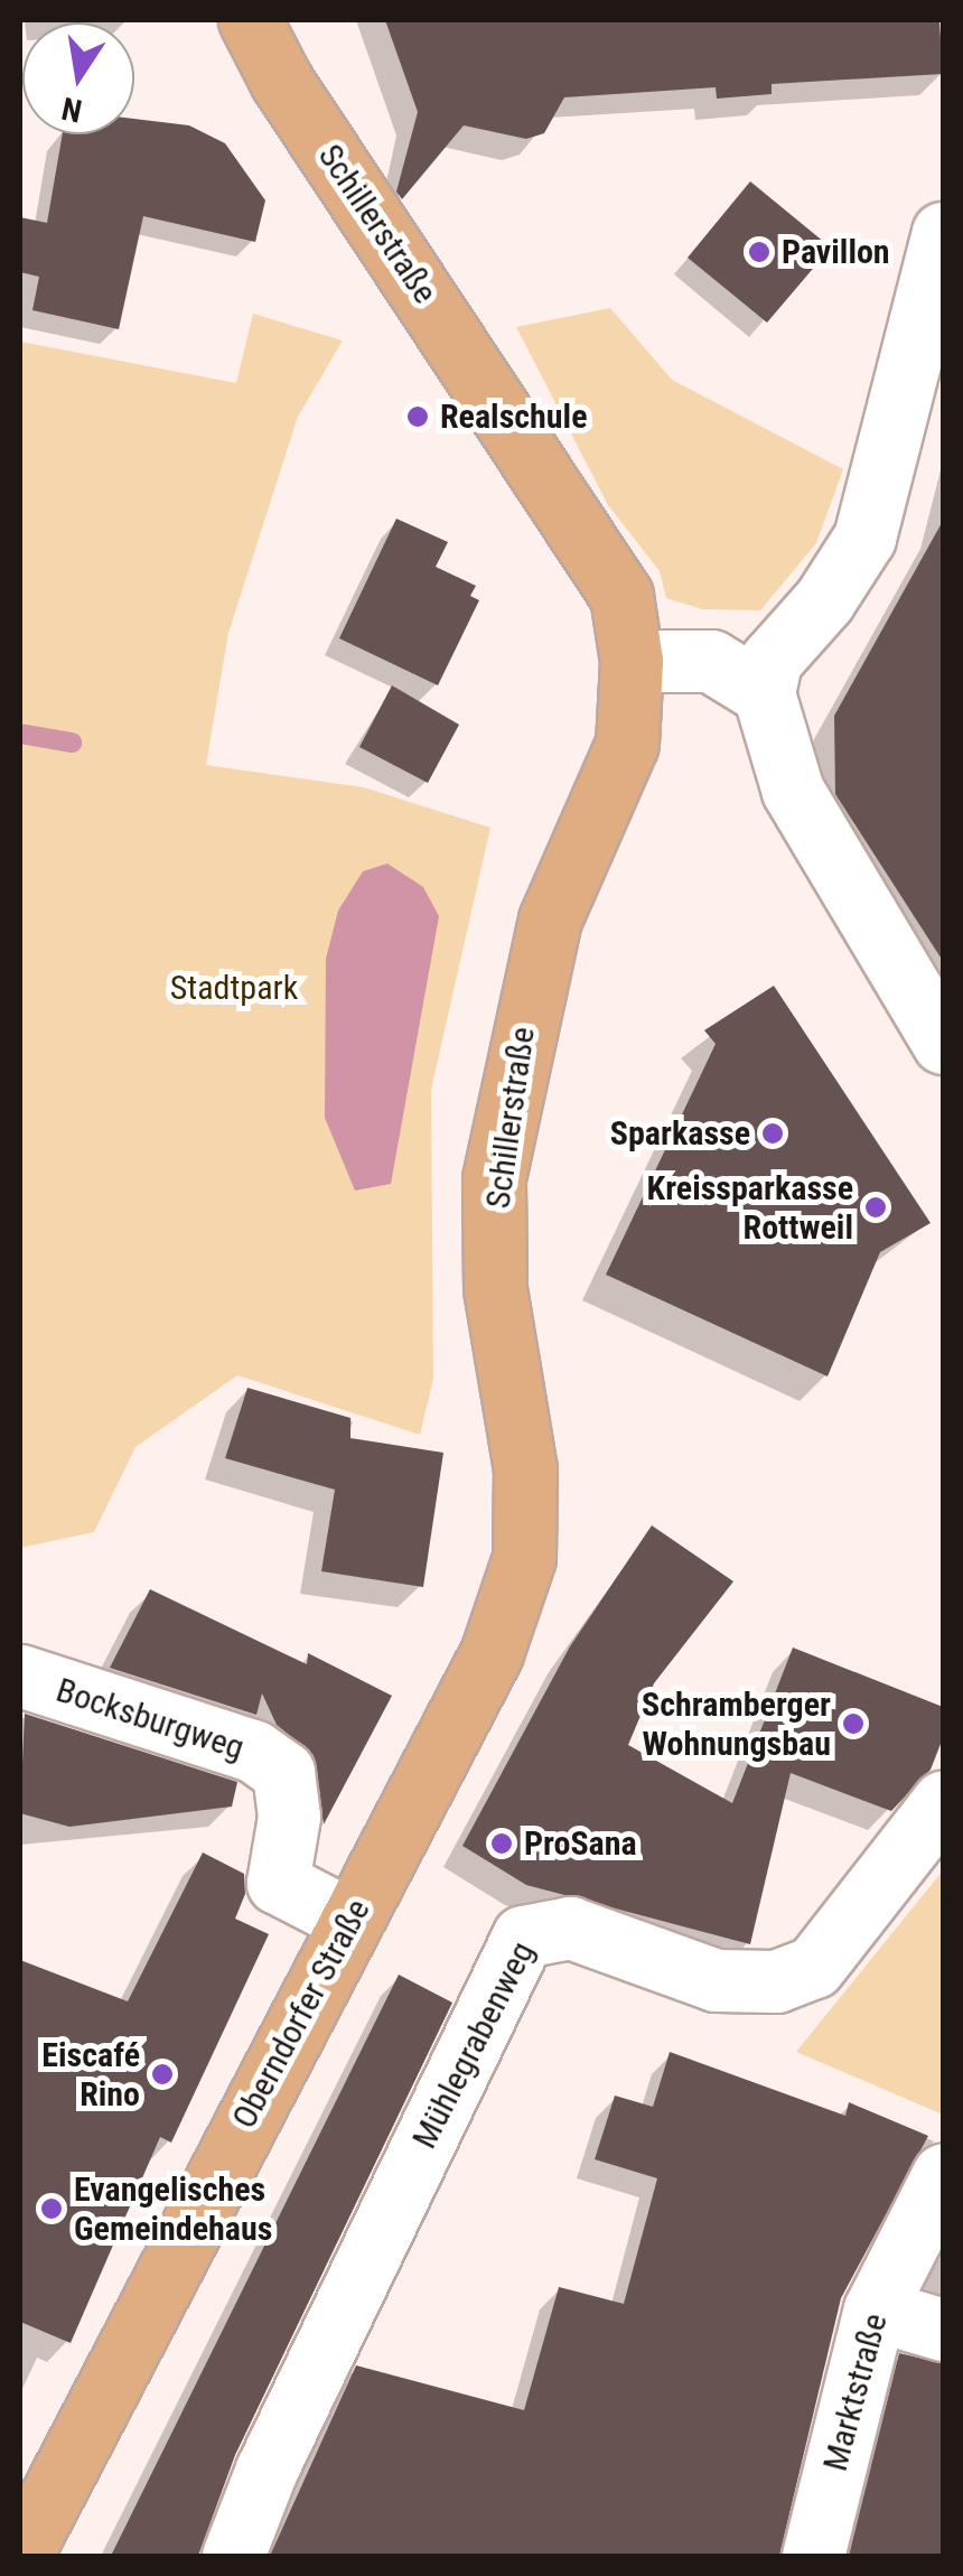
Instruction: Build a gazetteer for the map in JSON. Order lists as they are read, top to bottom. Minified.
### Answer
{"streets":{"main road":["Schillerstraße","Oberndorfer Straße"],"street":["Bocksburgweg","Mühlegrabenweg","Marktstraße"]},"crossings":[["Schillerstraße","Oberndorfer Straße"],["Bocksburgweg","Oberndorfer Straße"]],"parks":["Stadtpark"],"places":["Pavillon","Realschule","Sparkasse","Kreissparkasse Rottweil","Schramberger Wohnungsbau","ProSana","Eiscafé Rino","Evangelisches Gemeindehaus"],"north":"bottom"}
